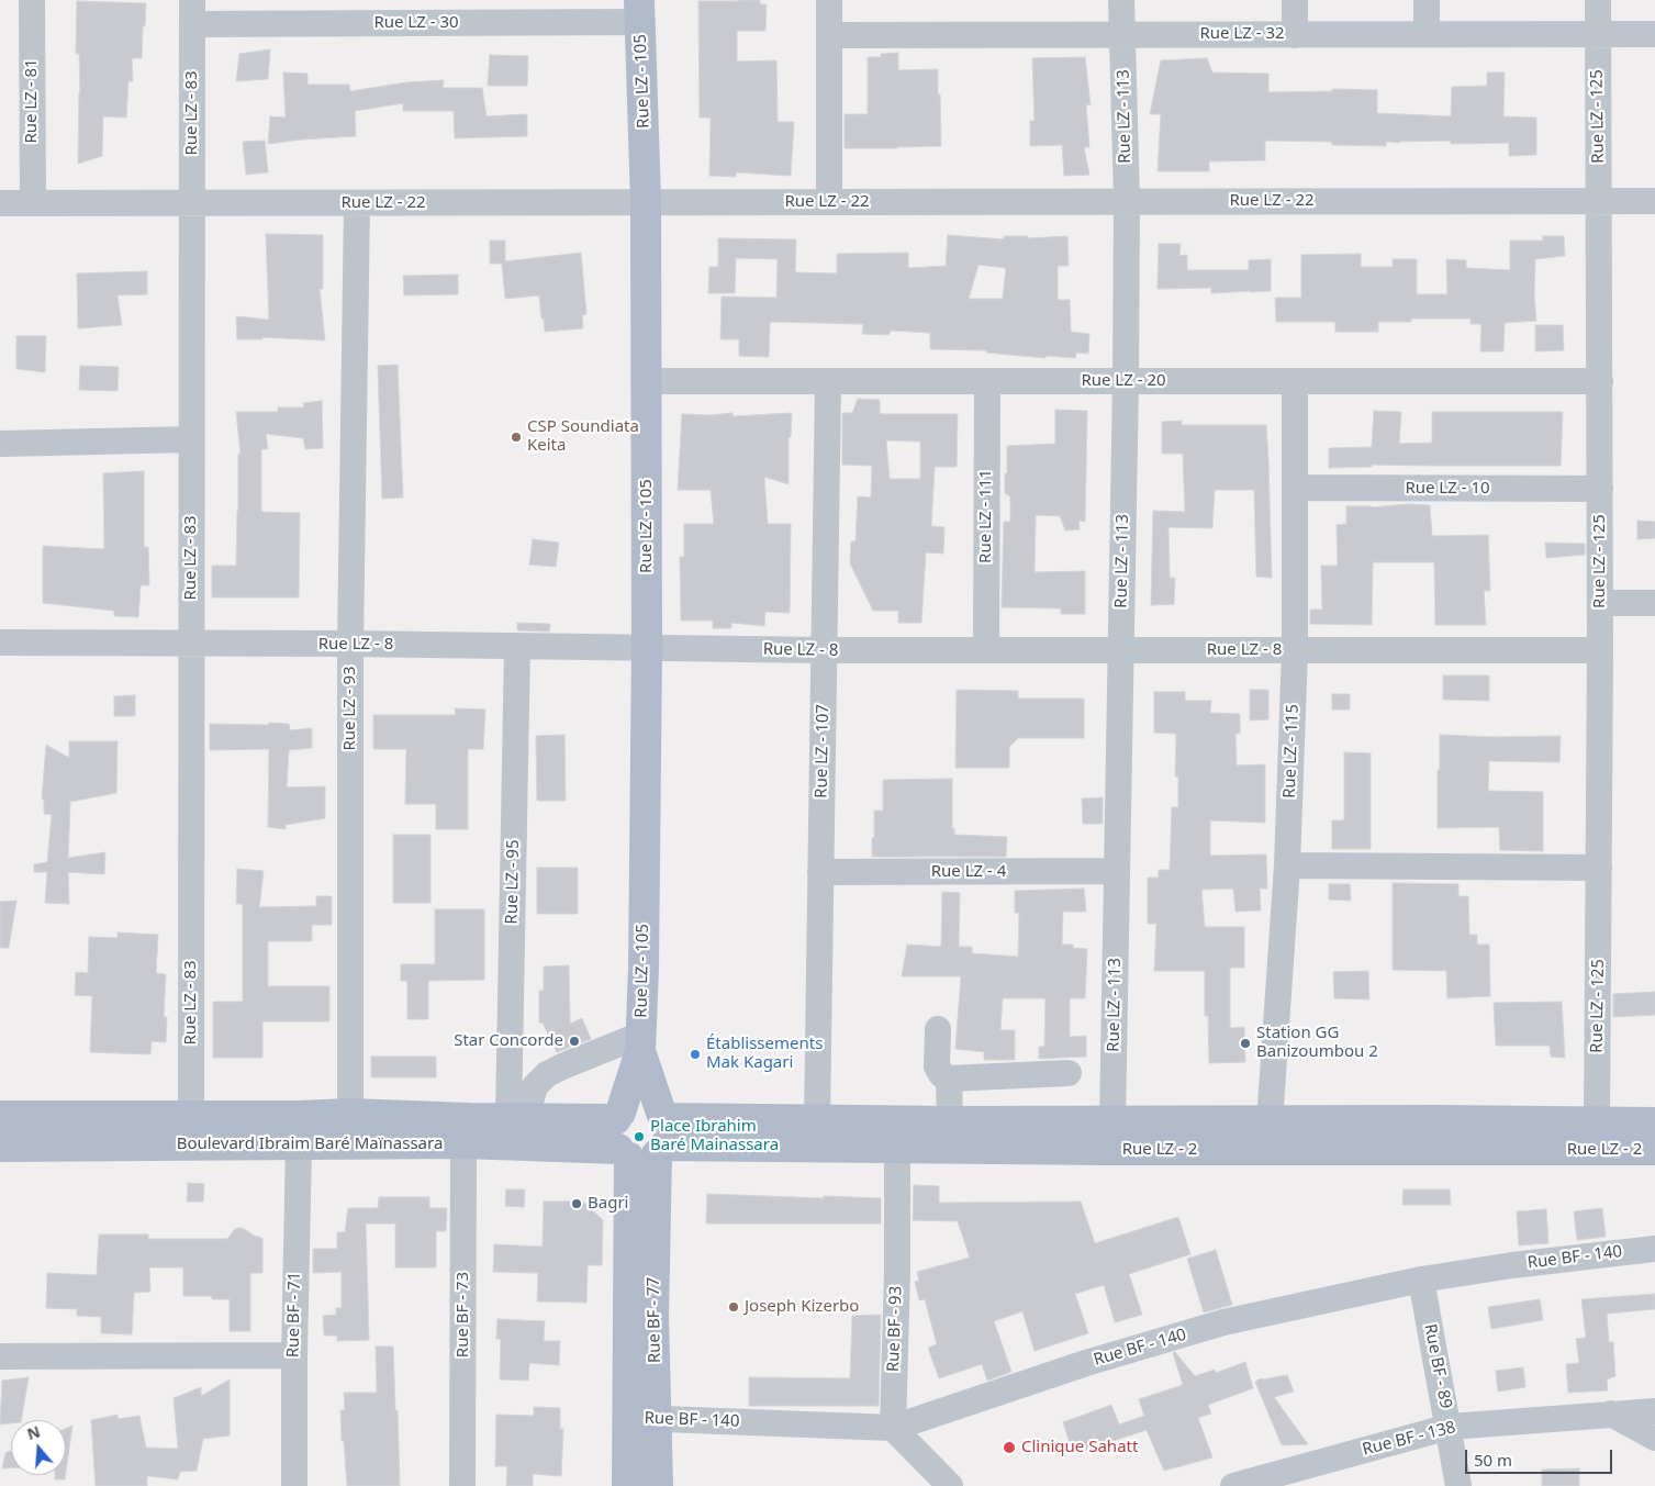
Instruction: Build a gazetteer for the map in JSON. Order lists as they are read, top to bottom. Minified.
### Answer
{"streets":{"main road":["Rue LZ - 105","Boulevard Ibraim Baré Maïnassara","Rue LZ - 2","Rue BF - 77"],"street":["Rue LZ - 30","Rue LZ - 32","Rue LZ - 81","Rue LZ - 83","Rue LZ - 113","Rue LZ - 125","Rue LZ - 22","Rue LZ - 20","Rue LZ - 10","Rue LZ - 111","Rue LZ - 8","Rue LZ - 93","Rue LZ - 107","Rue LZ - 115","Rue LZ - 4","Rue LZ - 95","Rue BF - 140","Rue BF - 71","Rue BF - 73","Rue BF - 93","Rue BF - 89","Rue BF - 138"]},"crossings":[["Rue LZ - 30","Rue LZ - 105"],["Rue LZ - 30","Rue LZ - 83"],["Rue LZ - 32","Rue LZ - 113"],["Rue LZ - 32","Rue LZ - 125"],["Rue LZ - 105","Rue LZ - 22"],["Rue LZ - 105","Rue LZ - 20"],["Rue LZ - 105","Rue LZ - 8"],["Rue LZ - 105","Boulevard Ibraim Baré Maïnassara"],["Rue LZ - 105","Rue LZ - 2"],["Rue LZ - 105","Rue BF - 77"],["Rue LZ - 81","Rue LZ - 22"],["Rue LZ - 83","Rue LZ - 22"],["Rue LZ - 83","Rue LZ - 8"],["Rue LZ - 83","Boulevard Ibraim Baré Maïnassara"],["Rue LZ - 113","Rue LZ - 22"],["Rue LZ - 113","Rue LZ - 20"],["Rue LZ - 113","Rue LZ - 8"],["Rue LZ - 113","Rue LZ - 4"],["Rue LZ - 113","Rue LZ - 2"],["Rue LZ - 125","Rue LZ - 22"],["Rue LZ - 125","Rue LZ - 20"],["Rue LZ - 125","Rue LZ - 10"],["Rue LZ - 125","Rue LZ - 8"],["Rue LZ - 125","Rue LZ - 2"],["Rue LZ - 22","Rue LZ - 93"],["Rue LZ - 20","Rue LZ - 111"],["Rue LZ - 20","Rue LZ - 107"],["Rue LZ - 20","Rue LZ - 115"],["Rue LZ - 10","Rue LZ - 115"],["Rue LZ - 111","Rue LZ - 8"],["Rue LZ - 8","Rue LZ - 93"],["Rue LZ - 8","Rue LZ - 107"],["Rue LZ - 8","Rue LZ - 115"],["Rue LZ - 8","Rue LZ - 95"],["Rue LZ - 93","Boulevard Ibraim Baré Maïnassara"],["Rue LZ - 107","Rue LZ - 4"],["Rue LZ - 107","Rue LZ - 2"],["Rue LZ - 115","Rue LZ - 2"],["Rue LZ - 95","Boulevard Ibraim Baré Maïnassara"],["Boulevard Ibraim Baré Maïnassara","Rue LZ - 2"],["Boulevard Ibraim Baré Maïnassara","Rue BF - 71"],["Boulevard Ibraim Baré Maïnassara","Rue BF - 73"],["Boulevard Ibraim Baré Maïnassara","Rue BF - 77"],["Rue LZ - 2","Rue BF - 77"],["Rue LZ - 2","Rue BF - 93"],["Rue BF - 140","Rue BF - 77"],["Rue BF - 140","Rue BF - 93"],["Rue BF - 140","Rue BF - 89"],["Rue BF - 89","Rue BF - 138"]],"places":["CSP Soundiata Keita","Star Concorde","Station GG Banizoumbou 2","Établissements Mak Kagari","Place Ibrahim Baré Mainassara","Bagri","Joseph Kizerbo","Clinique Sahatt"],"scale_bar":"50 m","north":"top"}
